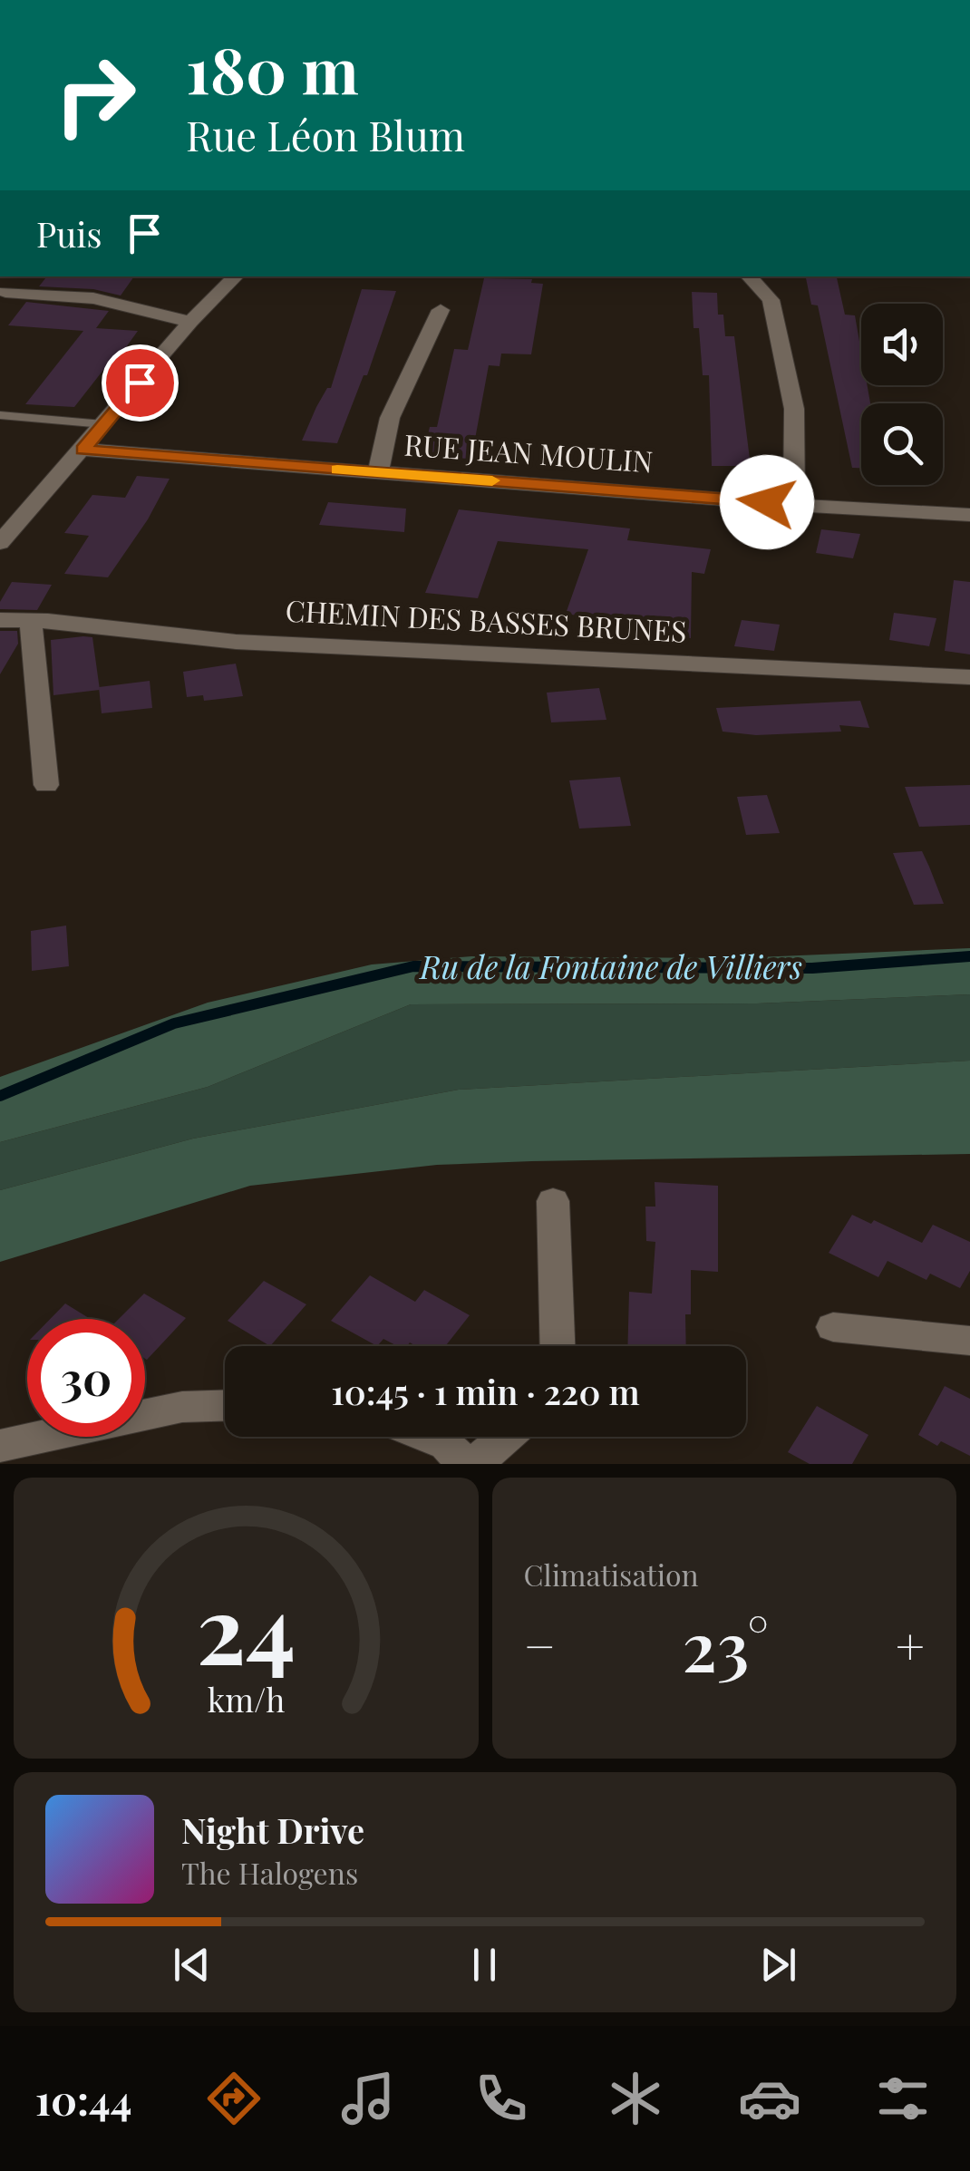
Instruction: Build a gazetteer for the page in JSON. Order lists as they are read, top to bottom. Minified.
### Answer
{"streets":{"street":["RUE JEAN MOULIN","CHEMIN DES BASSES BRUNES"]},"water":["Ru de la Fontaine de Villiers"],"page":{"turn":["180 m","Rue Léon Blum"],"then":"Puis","limit":"30","trip":"10:45 · 1 min · 220 m","tile":"Climatisation","heat":["−","23°","+"],"song":["Night Drive","The Halogens"],"tabs":"10:44","gauge":["24","km/h"]}}
